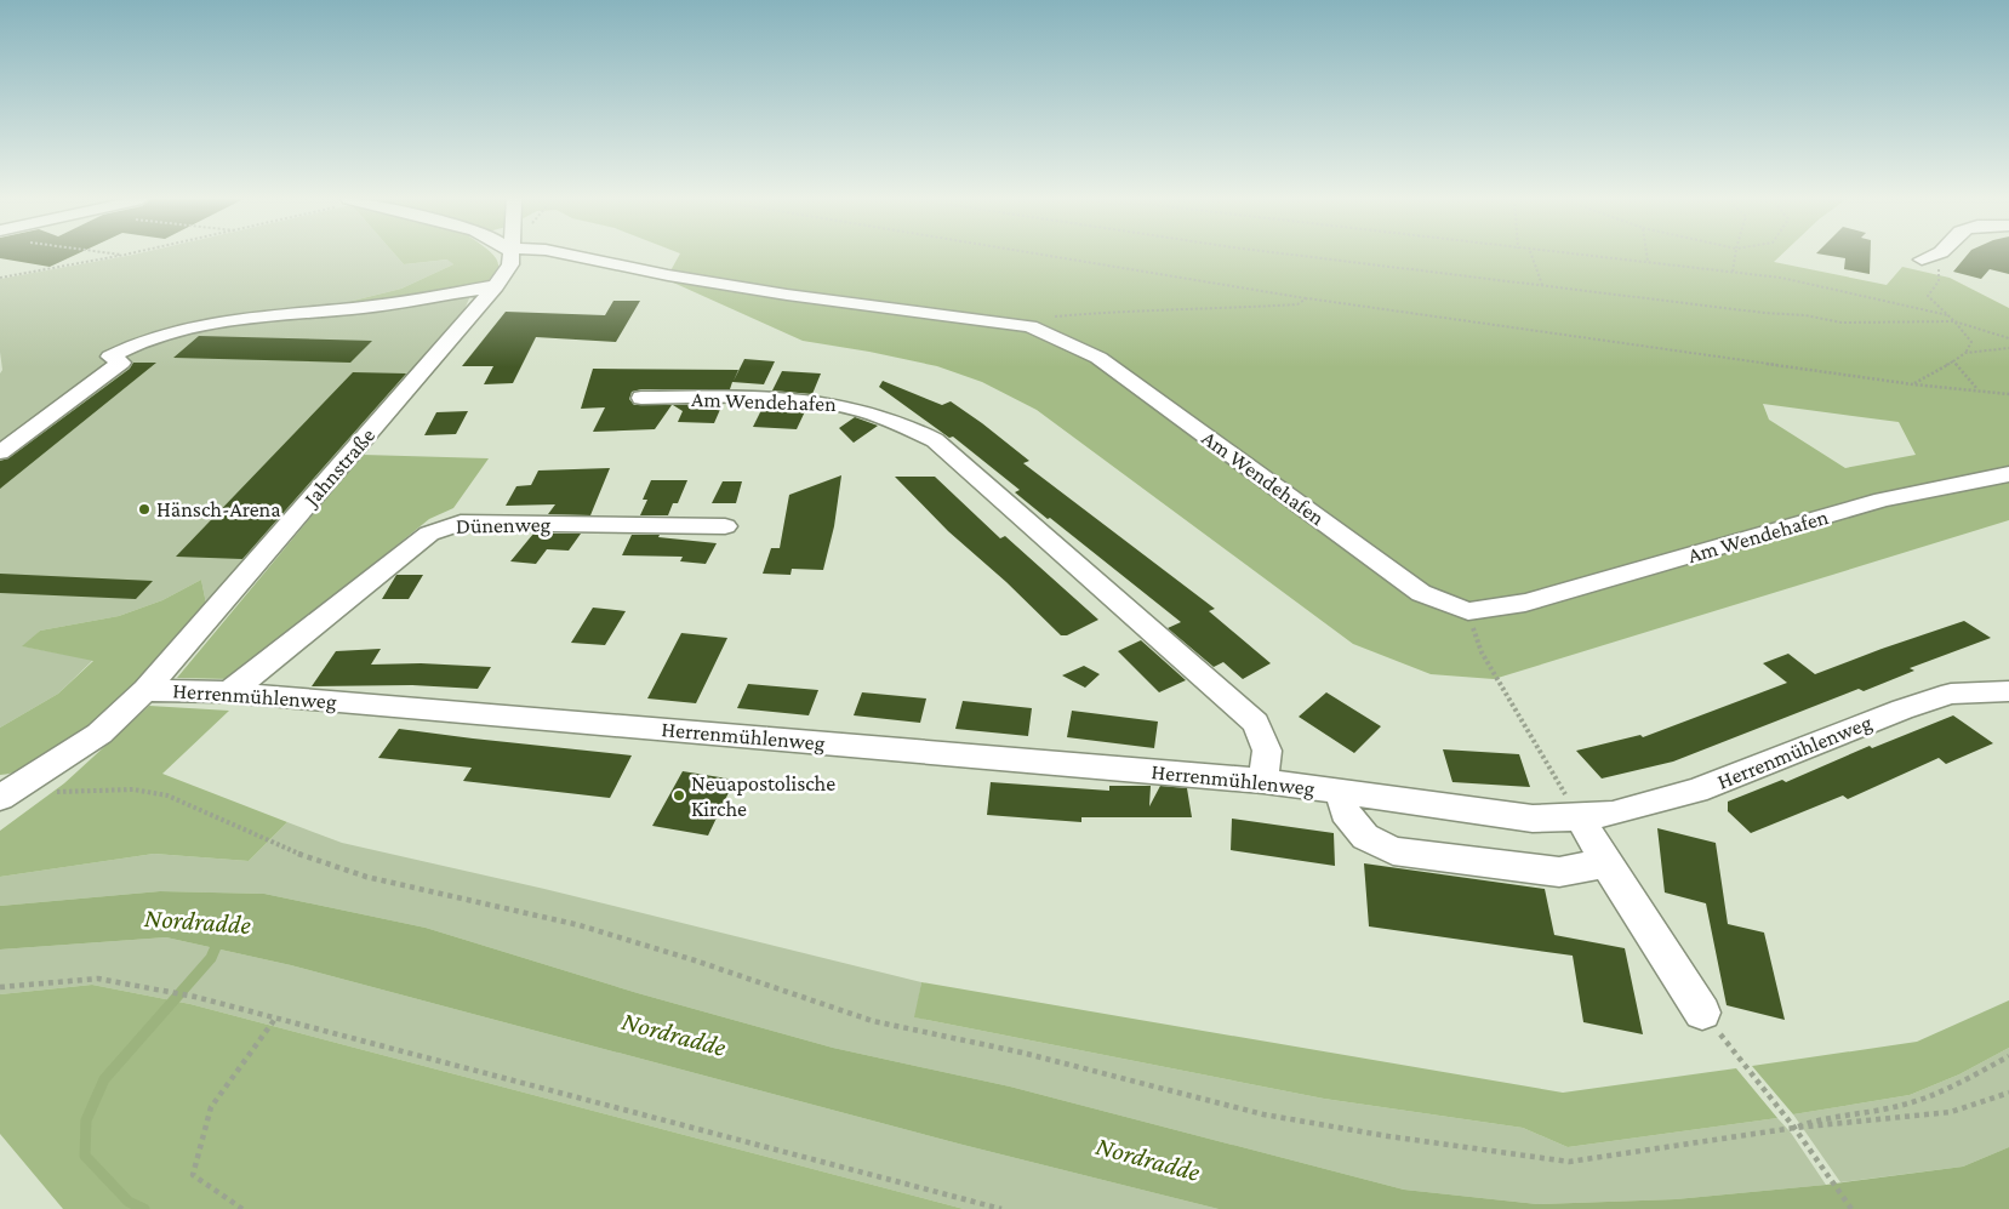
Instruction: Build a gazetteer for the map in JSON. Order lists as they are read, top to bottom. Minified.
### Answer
{"streets":{"street":["Am Wendehafen","Jahnstraße","Dünenweg","Herrenmühlenweg"]},"crossings":[["Am Wendehafen","Herrenmühlenweg"],["Jahnstraße","Herrenmühlenweg"],["Dünenweg","Herrenmühlenweg"]],"water":["Nordradde"],"places":["Hänsch-Arena","Neuapostolische Kirche"]}
